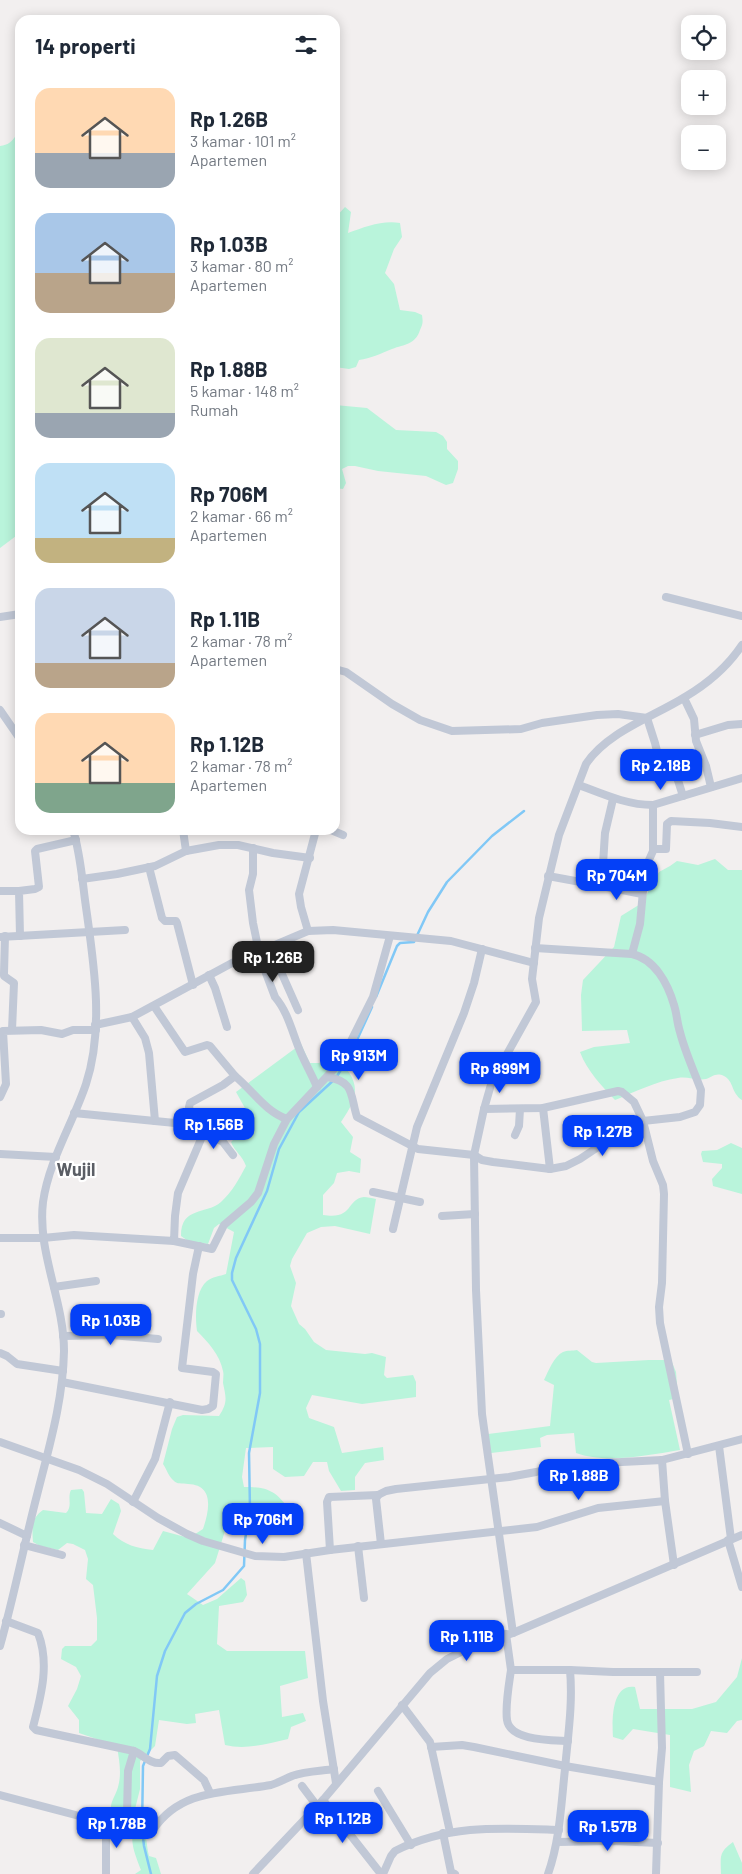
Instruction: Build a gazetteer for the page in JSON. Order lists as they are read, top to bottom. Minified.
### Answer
{"districts":["Wujil"],"page":{"map_buttons":["+","−"],"heading":"14 properti","list":[{"name":"Rp 1.26B","note":"3 kamar · 101 m² · Apartemen"},{"name":"Rp 1.03B","note":"3 kamar · 80 m² · Apartemen"},{"name":"Rp 1.88B","note":"5 kamar · 148 m² · Rumah"},{"name":"Rp 706M","note":"2 kamar · 66 m² · Apartemen"},{"name":"Rp 1.11B","note":"2 kamar · 78 m² · Apartemen"},{"name":"Rp 1.12B","note":"2 kamar · 78 m² · Apartemen"}],"price":["Rp 2.18B","Rp 704M","Rp 1.26B","Rp 913M","Rp 899M","Rp 1.56B","Rp 1.27B","Rp 1.03B","Rp 1.88B","Rp 706M","Rp 1.11B","Rp 1.12B","Rp 1.78B","Rp 1.57B"]}}
